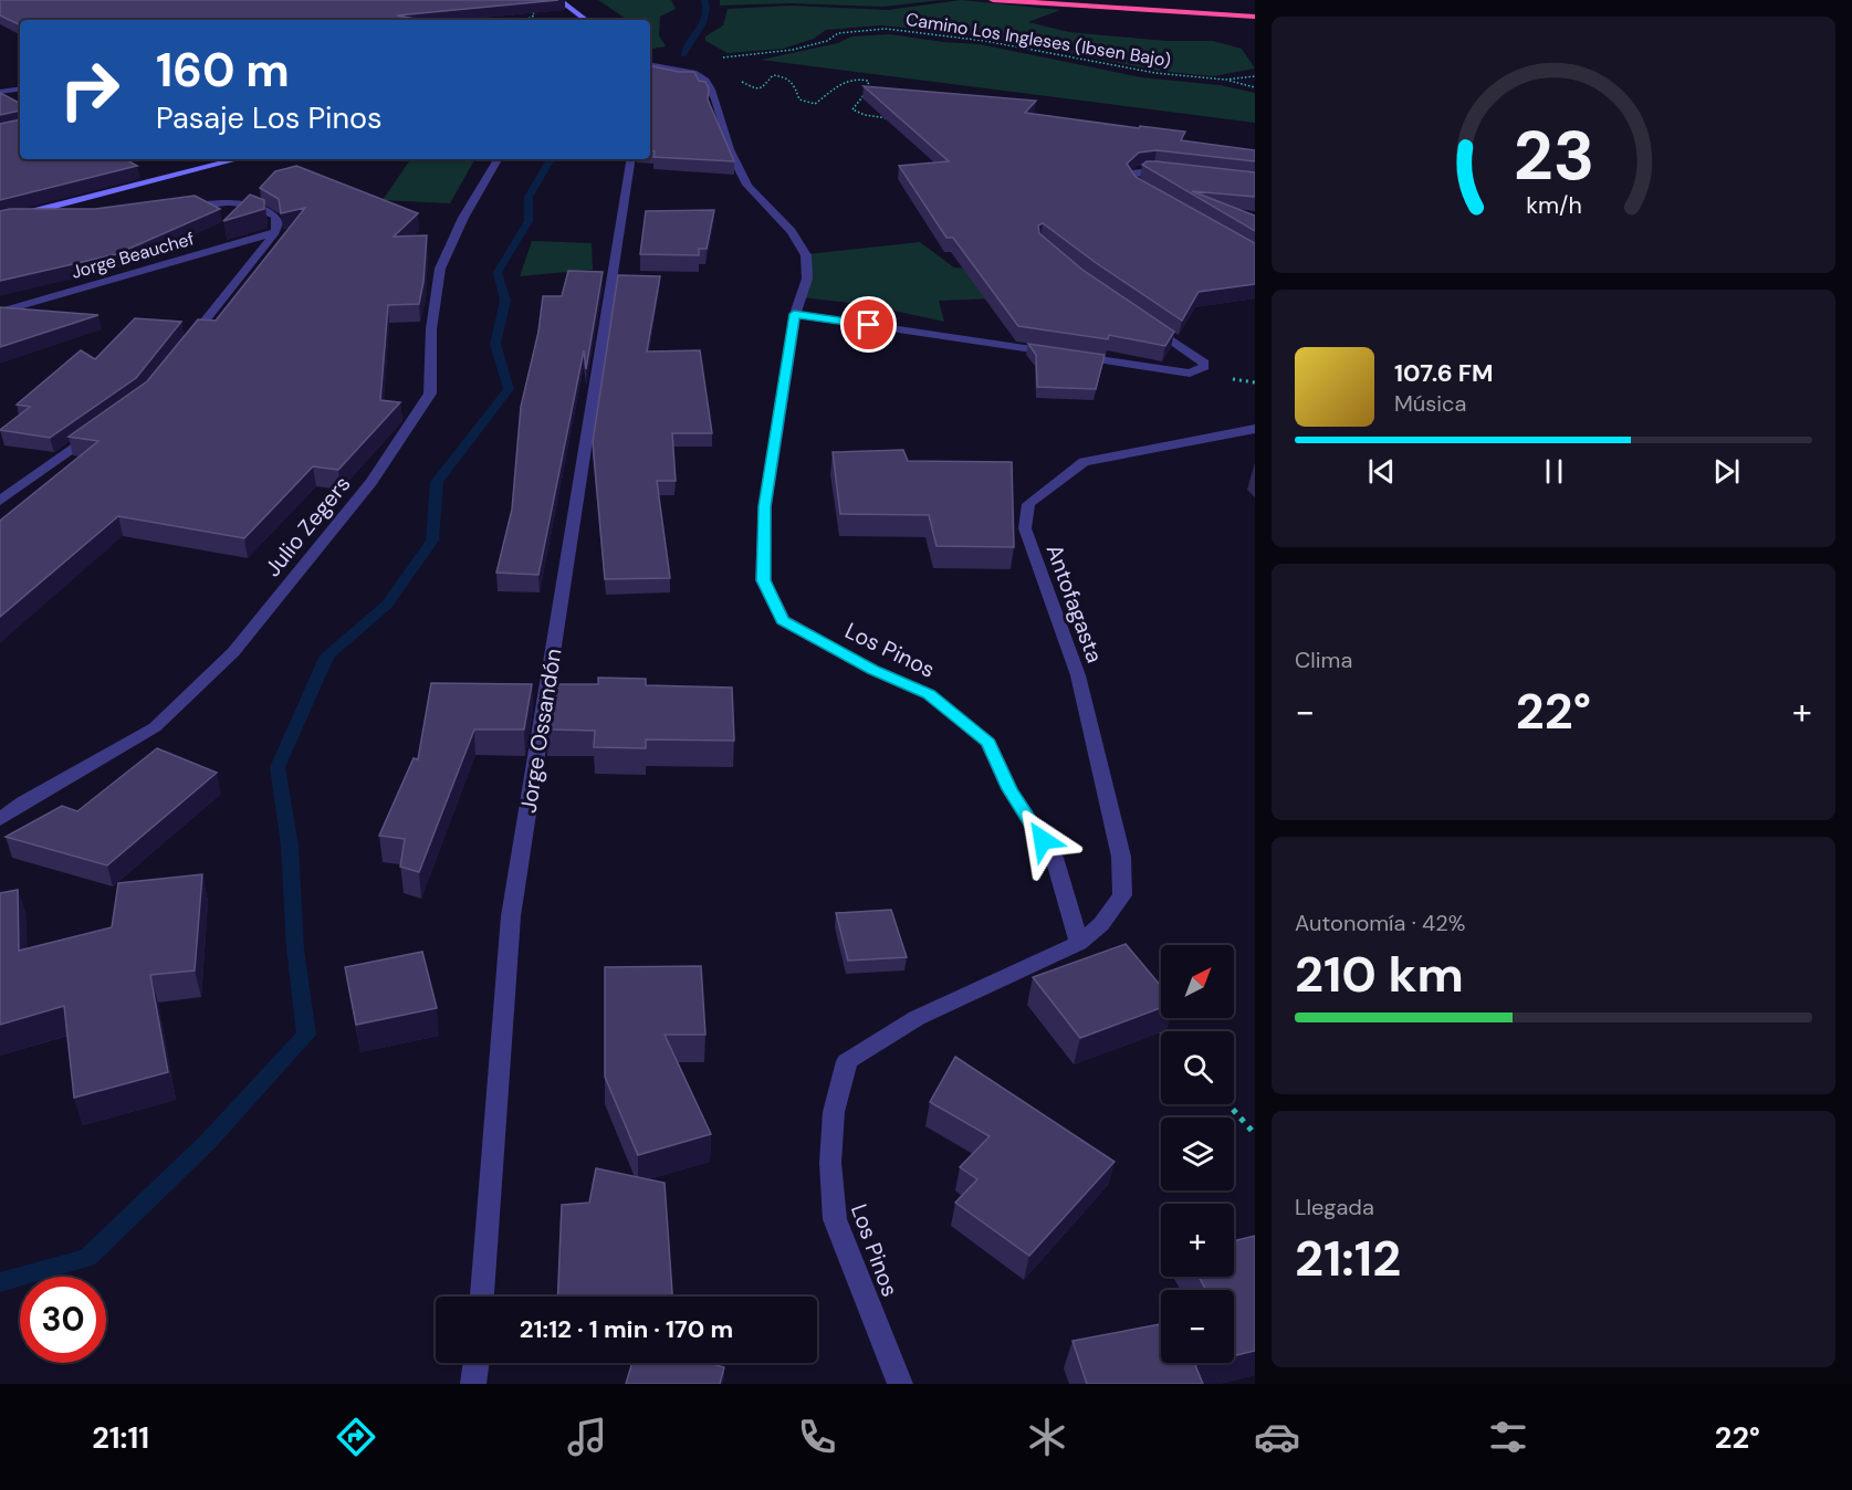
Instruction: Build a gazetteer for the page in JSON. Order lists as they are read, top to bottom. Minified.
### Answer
{"streets":{"street":["Jorge Beauchef","Julio Zegers","Antofagasta","Los Pinos","Jorge Ossandón"],"path":["Camino Los Ingleses (Ibsen Bajo)"]},"crossings":[["Antofagasta","Los Pinos"]],"north":"top right","page":{"turn":["160 m","Pasaje Los Pinos"],"song":["107.6 FM","Música"],"tile":["Clima",["Autonomía · 42%","210 km"],["Llegada","21:12"]],"heat":["−","22°","+"],"map_buttons":["+","−"],"limit":"30","trip":"21:12 · 1 min · 170 m","tabs":["21:11","22°"],"gauge":["23","km/h"]}}
